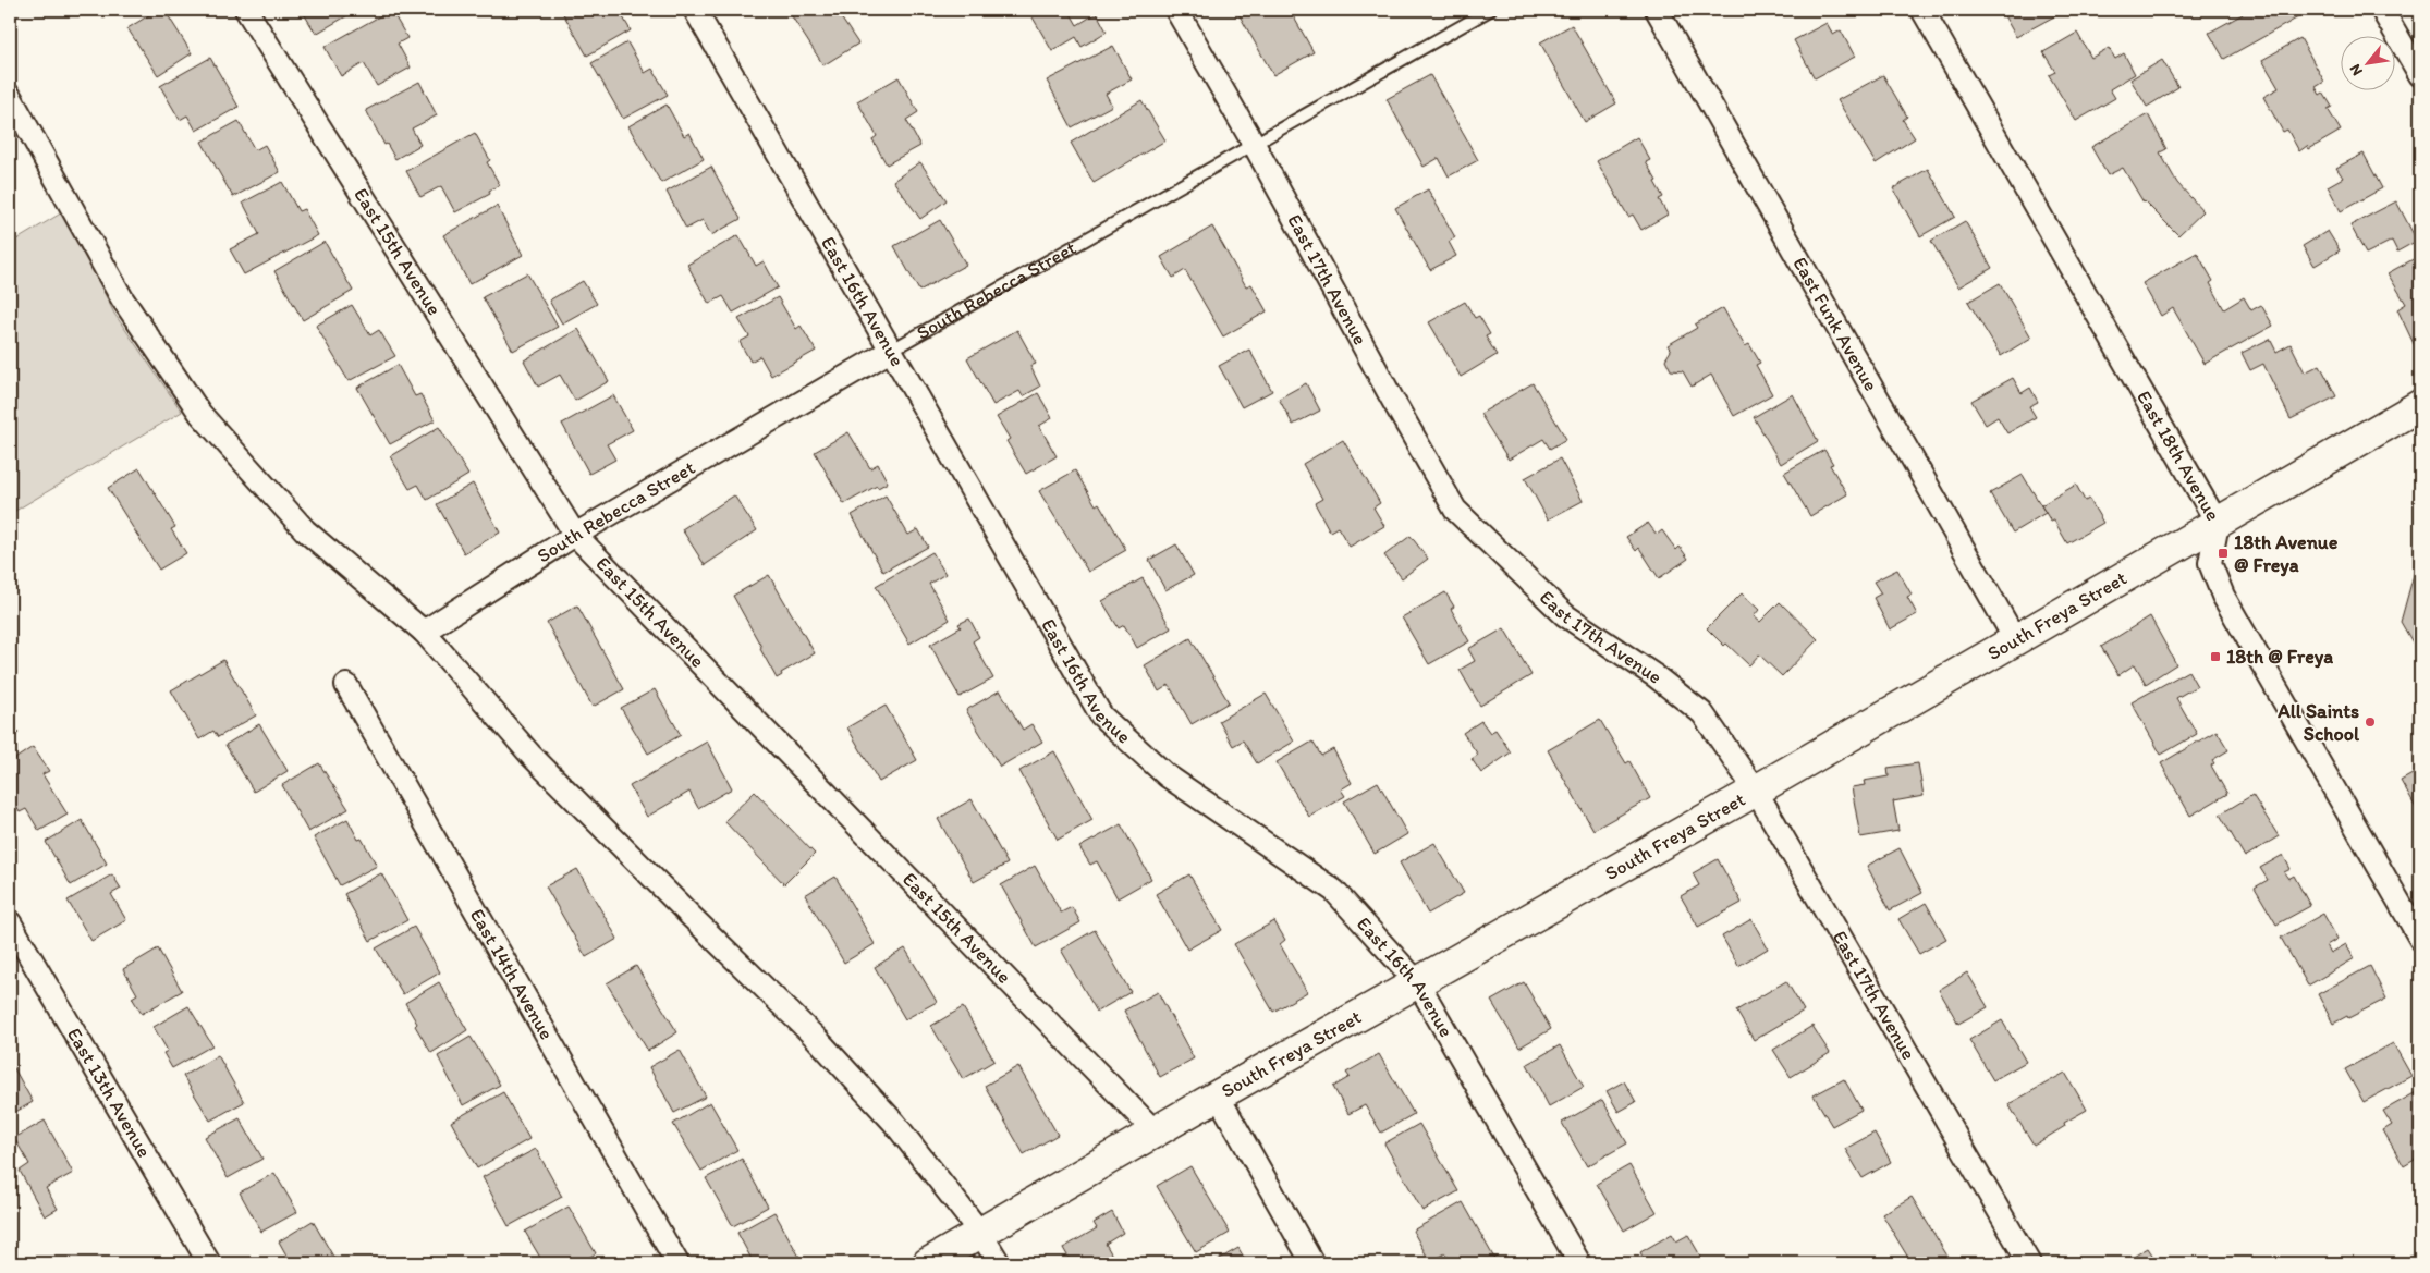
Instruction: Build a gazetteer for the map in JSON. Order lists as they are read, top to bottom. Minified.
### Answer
{"streets":{"main road":["South Freya Street"],"street":["East 15th Avenue","East 17th Avenue","South Rebecca Street","East 16th Avenue","East Funk Avenue","East 18th Avenue","East 14th Avenue","East 13th Avenue"]},"crossings":[["East 15th Avenue","South Rebecca Street"],["East 15th Avenue","South Freya Street"],["East 17th Avenue","South Rebecca Street"],["East 17th Avenue","South Freya Street"],["South Rebecca Street","East 16th Avenue"],["East 16th Avenue","South Freya Street"],["East Funk Avenue","South Freya Street"],["East 18th Avenue","South Freya Street"]],"places":{"transit":["18th Avenue @ Freya","18th @ Freya"],"other":["All Saints School"]},"north":"bottom left"}
